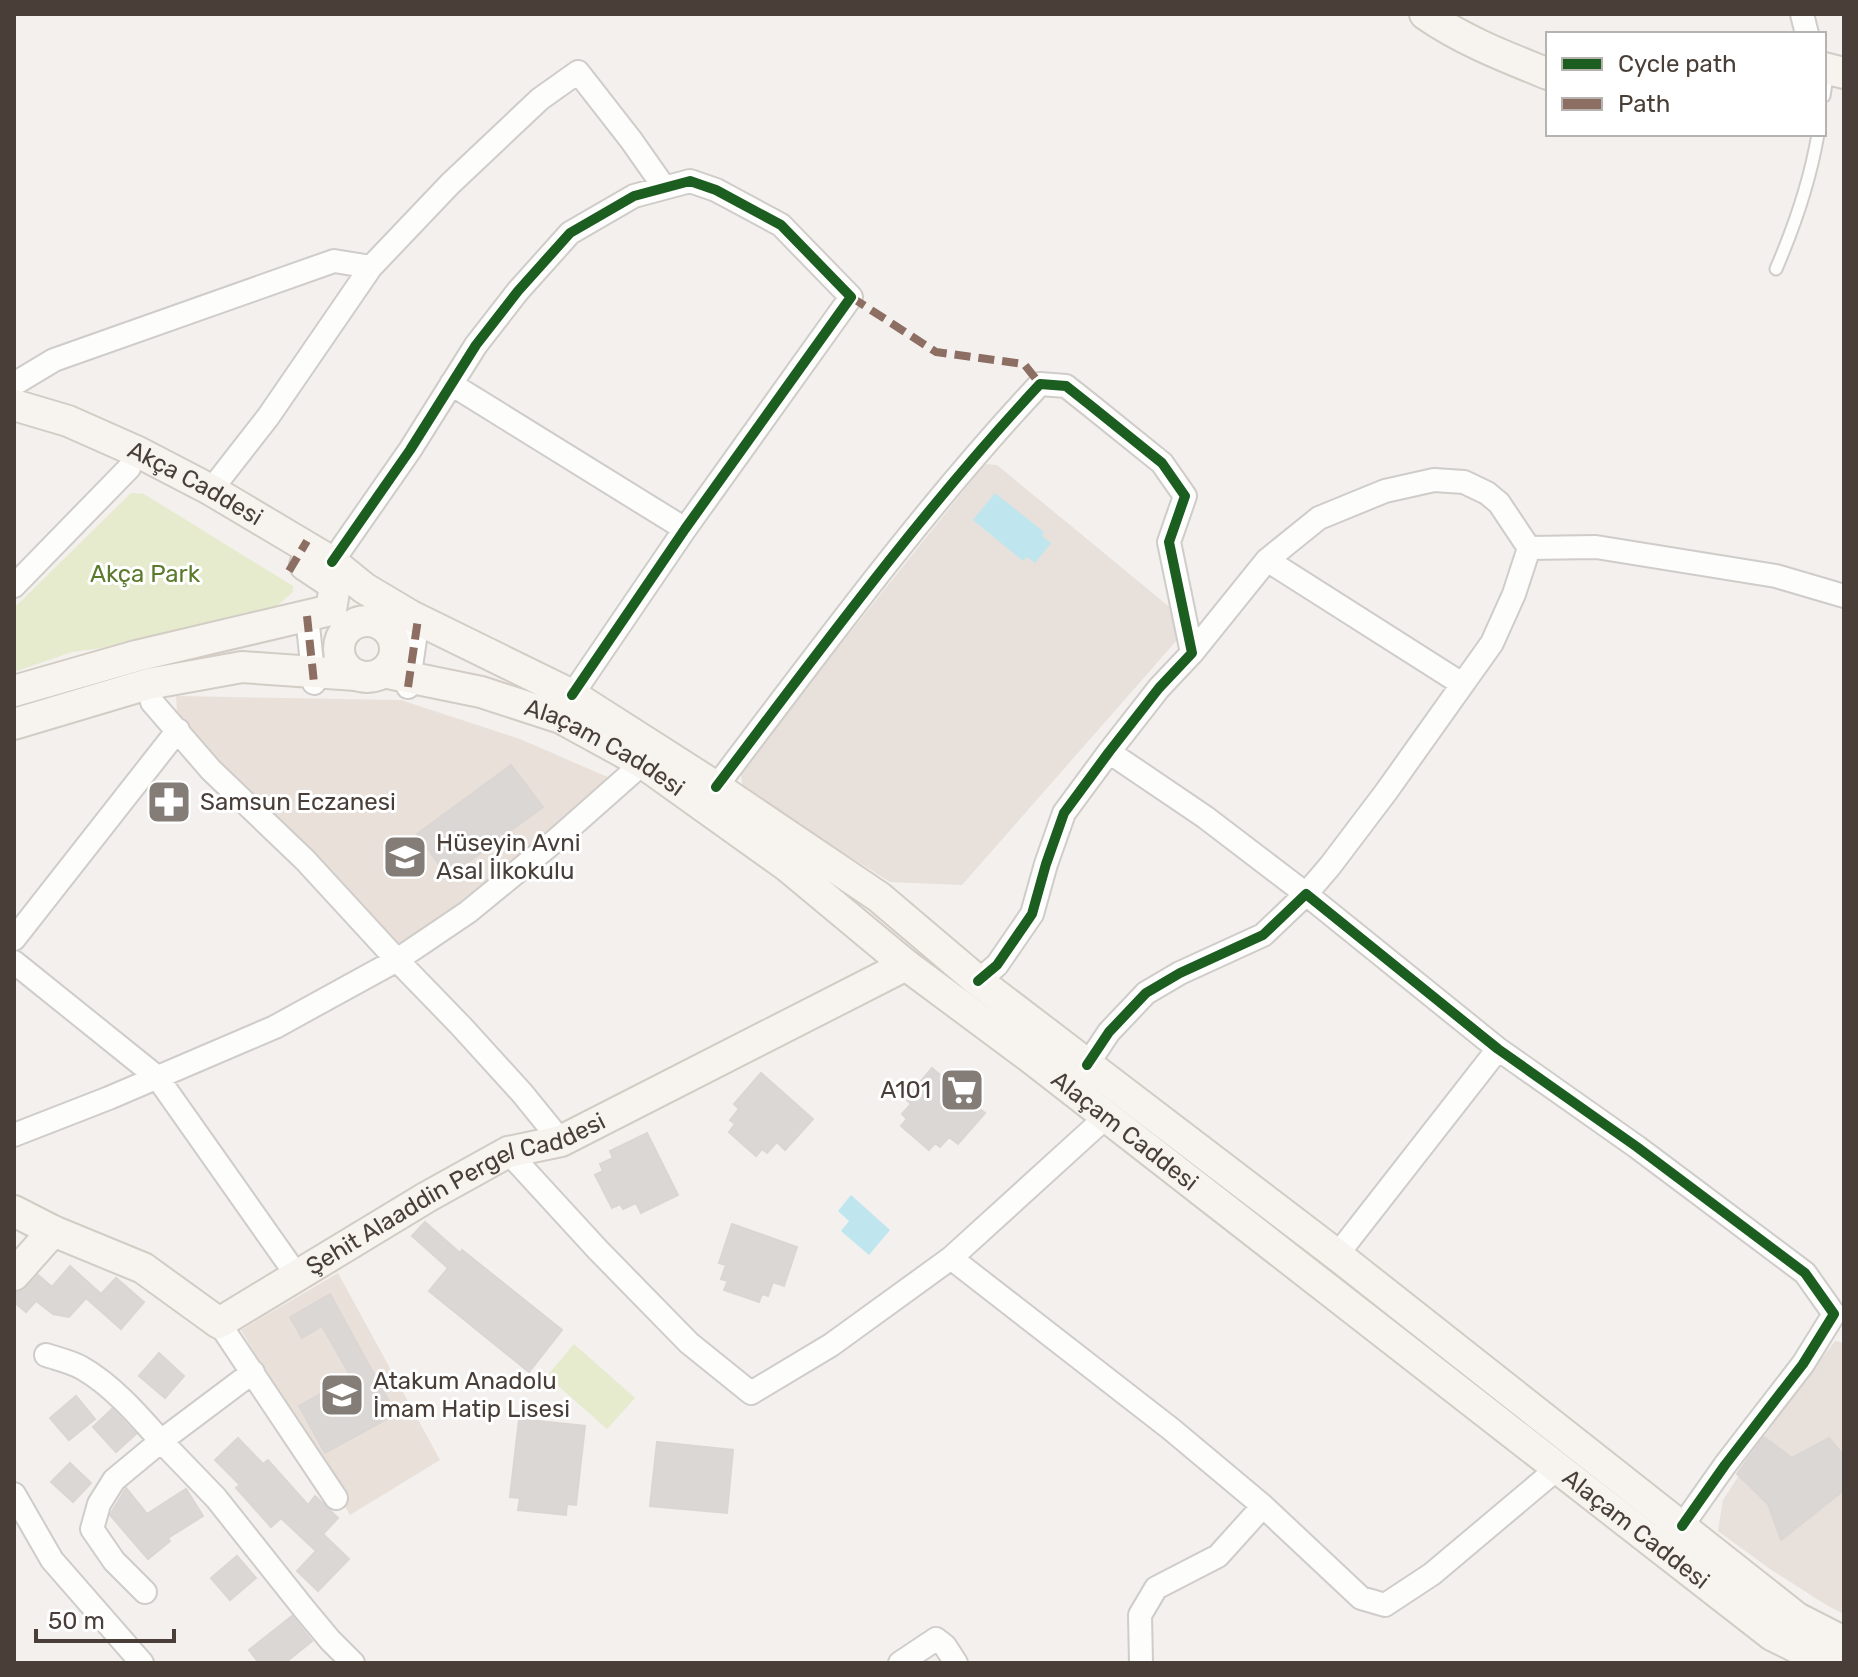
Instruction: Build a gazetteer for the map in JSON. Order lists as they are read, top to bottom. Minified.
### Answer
{"streets":{"main road":["Akça Caddesi","Alaçam Caddesi","Şehit Alaaddin Pergel Caddesi"]},"crossings":[["Akça Caddesi","Alaçam Caddesi"],["Alaçam Caddesi","Şehit Alaaddin Pergel Caddesi"]],"parks":["Akça Park"],"places":{"pharmacy":["Samsun Eczanesi"],"school or university":["Hüseyin Avni Asal İlkokulu","Atakum Anadolu İmam Hatip Lisesi"],"supermarket":["A101"]},"legend":["Cycle path","Path"],"scale_bar":"50 m"}
